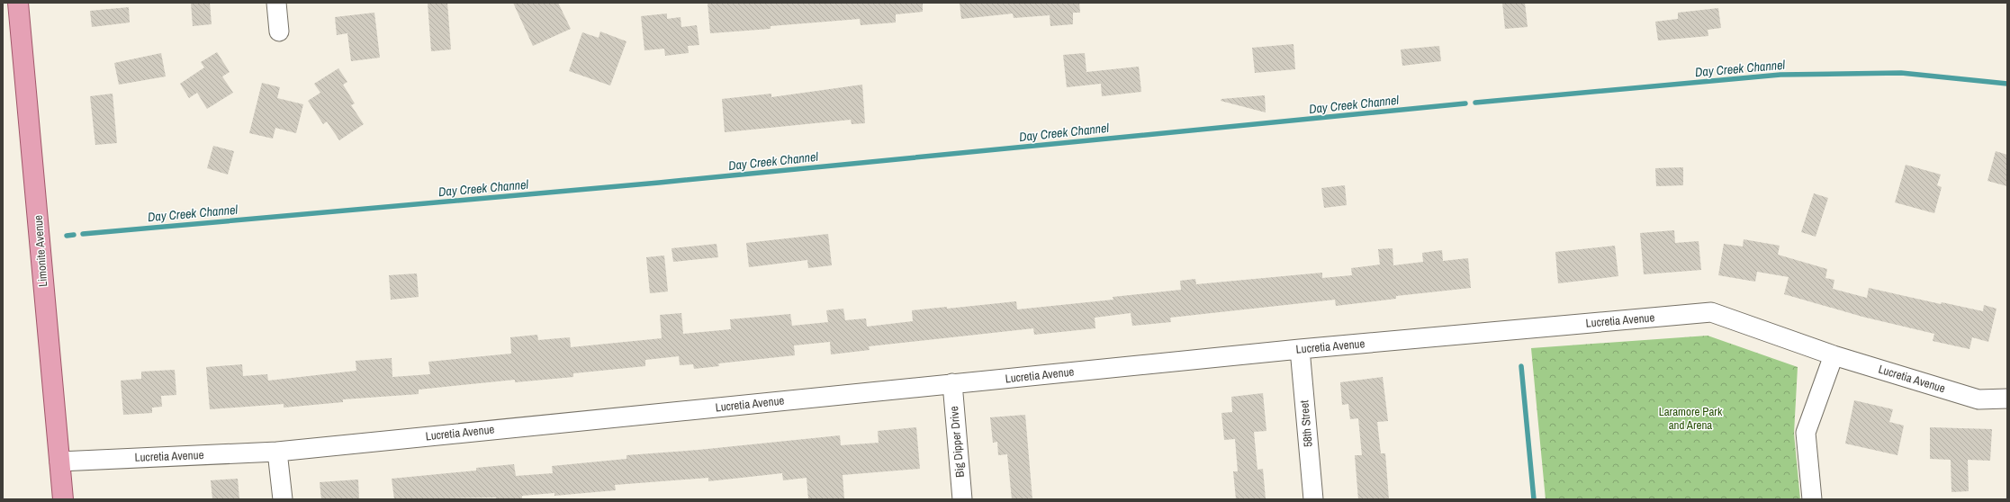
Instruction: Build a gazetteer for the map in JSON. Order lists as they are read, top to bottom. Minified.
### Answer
{"streets":{"main road":["Limonite Avenue"],"street":["Lucretia Avenue","58th Street","Big Dipper Drive"]},"crossings":[["Limonite Avenue","Lucretia Avenue"],["Lucretia Avenue","58th Street"],["Lucretia Avenue","Big Dipper Drive"]],"water":["Day Creek Channel"],"parks":["Laramore Park and Arena"]}
